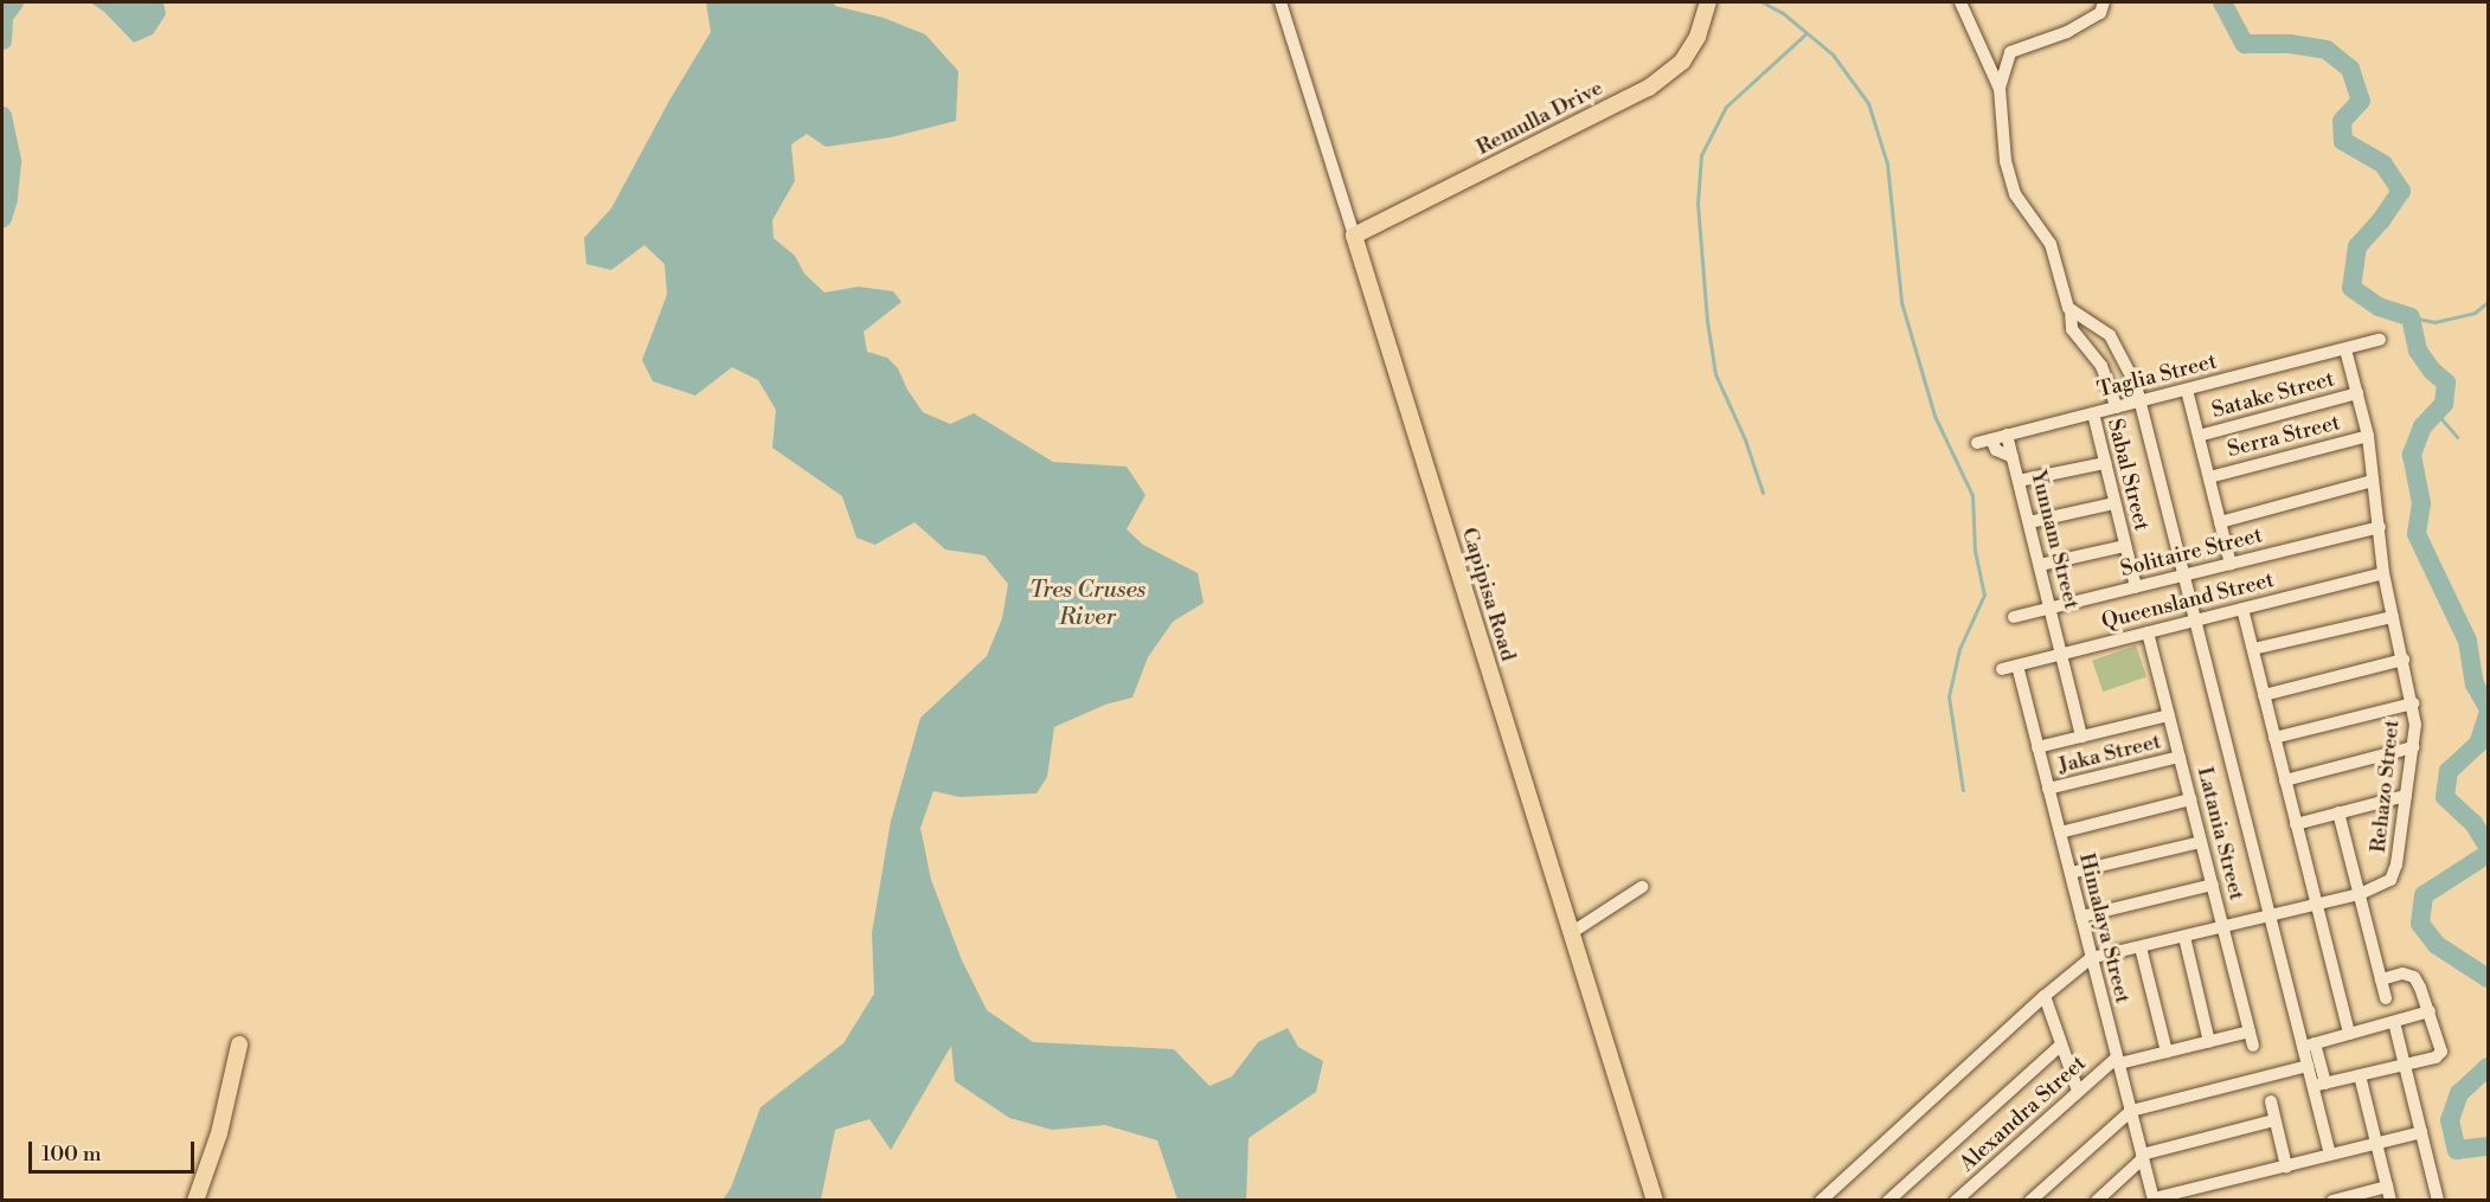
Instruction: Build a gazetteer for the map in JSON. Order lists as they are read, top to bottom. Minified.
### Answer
{"streets":{"main road":["Remulla Drive","Capipisa Road"],"street":["Taglia Street","Satake Street","Serra Street","Sabal Street","Yunnam Street","Solitaire Street","Queensland Street","Jaka Street","Rehazo Street","Latania Street","Himalaya Street","Alexandra Street"]},"crossings":[["Remulla Drive","Capipisa Road"],["Taglia Street","Sabal Street"],["Taglia Street","Yunnam Street"],["Taglia Street","Rehazo Street"],["Satake Street","Rehazo Street"],["Serra Street","Rehazo Street"],["Sabal Street","Solitaire Street"],["Yunnam Street","Solitaire Street"],["Yunnam Street","Queensland Street"],["Solitaire Street","Rehazo Street"],["Queensland Street","Rehazo Street"],["Queensland Street","Latania Street"],["Queensland Street","Himalaya Street"],["Jaka Street","Latania Street"],["Jaka Street","Himalaya Street"],["Rehazo Street","Latania Street"],["Rehazo Street","Himalaya Street"],["Latania Street","Alexandra Street"],["Himalaya Street","Alexandra Street"]],"water":["Tres Cruses River"],"scale_bar":"100 m"}
